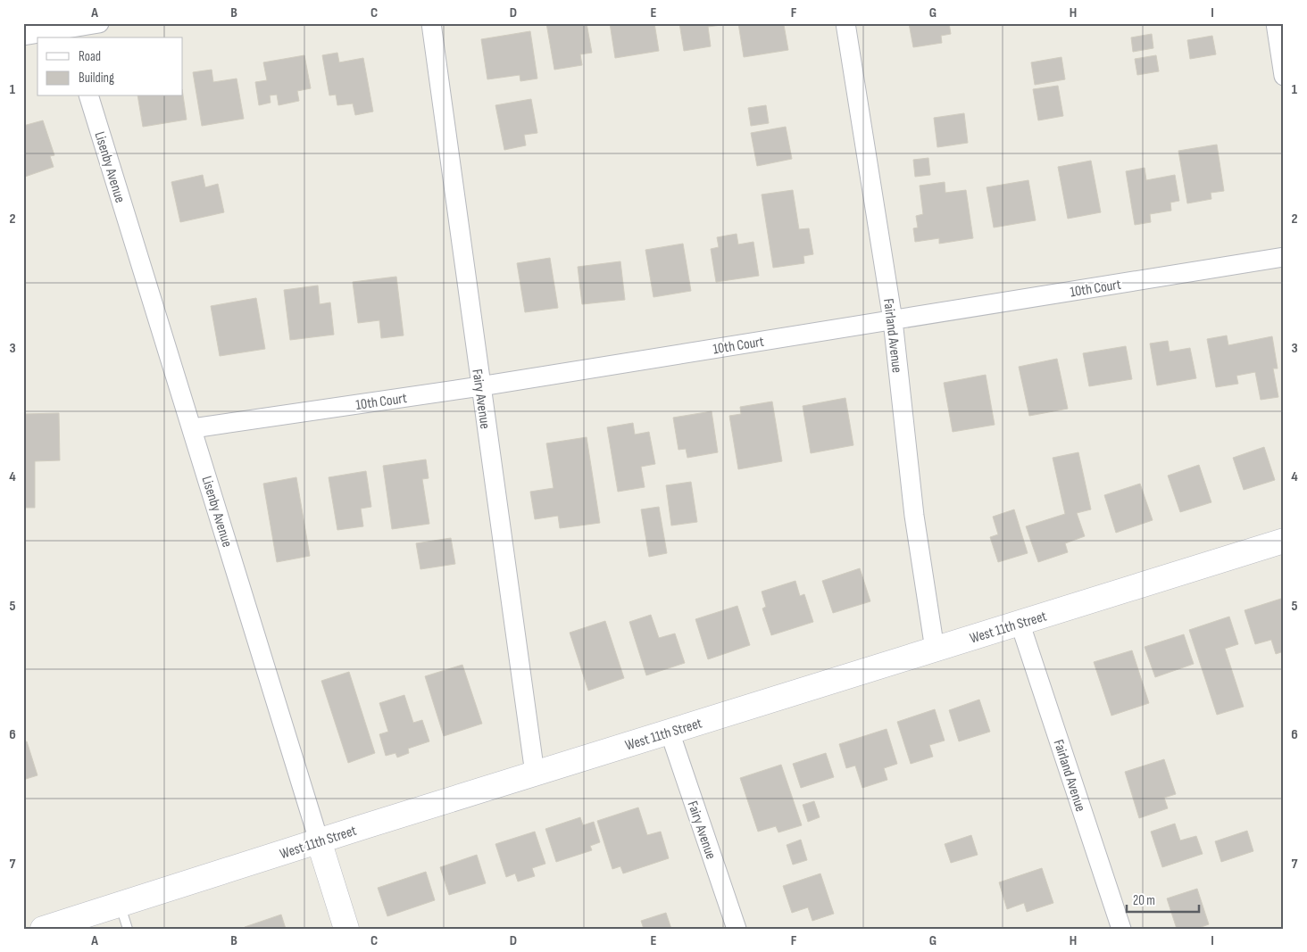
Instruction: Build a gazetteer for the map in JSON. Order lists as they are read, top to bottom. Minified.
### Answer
{"streets":{"main road":["Lisenby Avenue","West 11th Street"],"street":["10th Court","Fairland Avenue","Fairy Avenue"]},"crossings":[["Lisenby Avenue","10th Court"],["Lisenby Avenue","West 11th Street"],["10th Court","Fairland Avenue"],["10th Court","Fairy Avenue"],["Fairland Avenue","West 11th Street"],["Fairy Avenue","West 11th Street"]],"legend":["Road","Building"],"scale_bar":"20 m","grid":{"columns":["A","B","C","D","E","F","G","H","I"],"rows":["1","2","3","4","5","6","7"]}}
